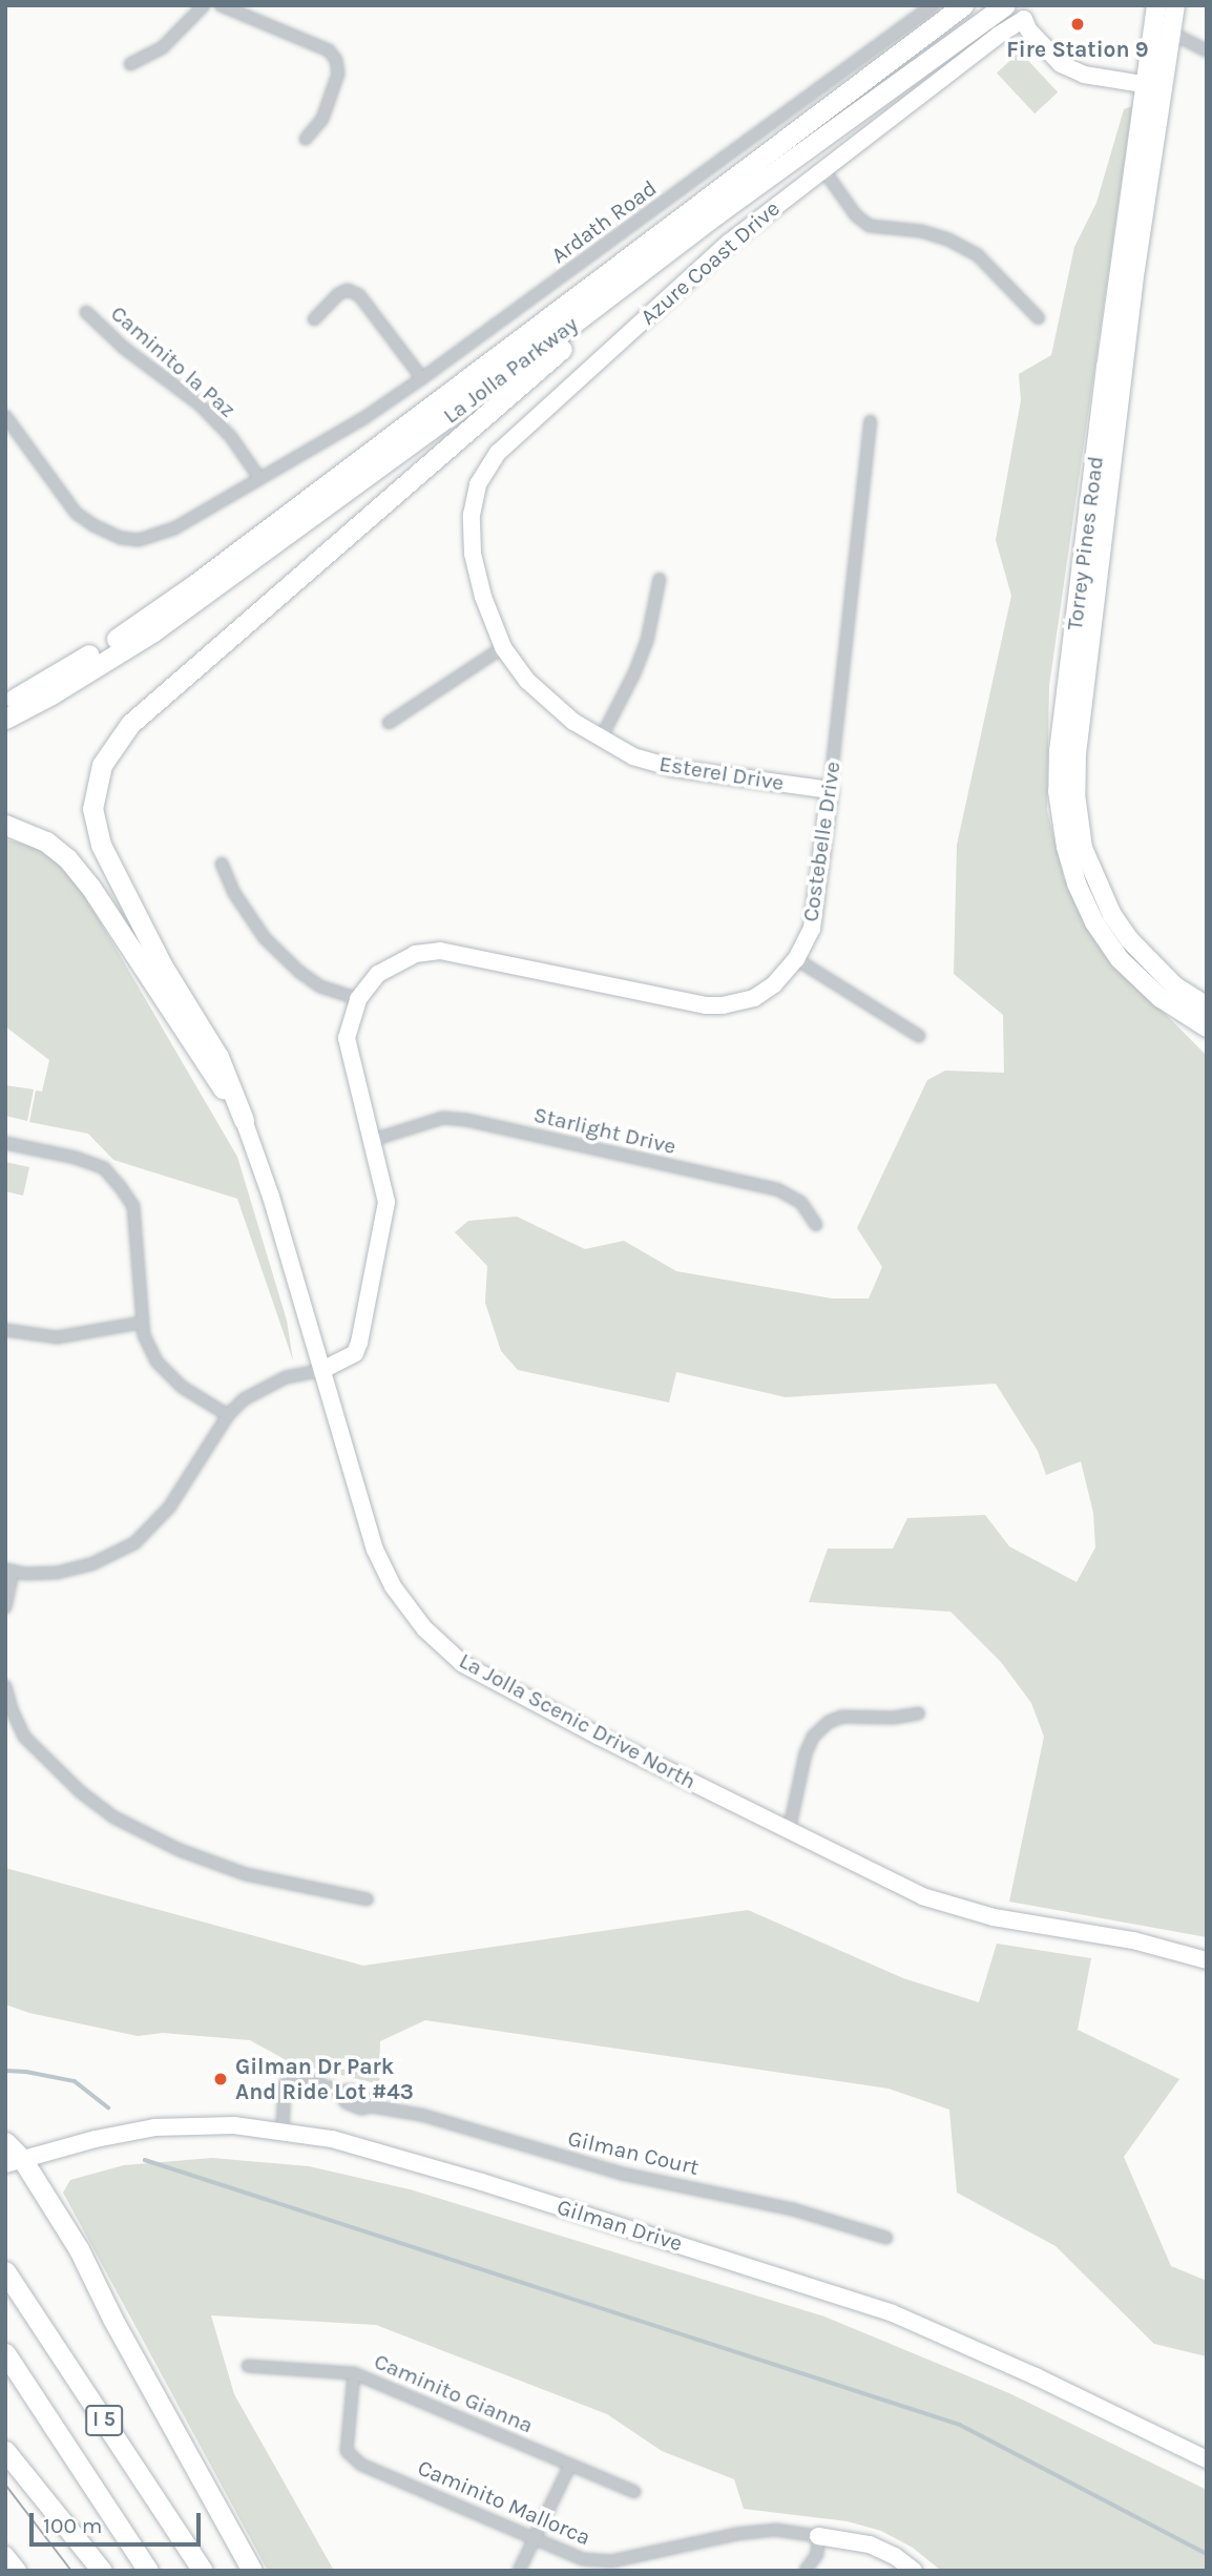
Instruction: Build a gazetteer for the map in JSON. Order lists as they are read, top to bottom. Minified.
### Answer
{"streets":{"highway":["La Jolla Parkway","I 5"],"main road":["Azure Coast Drive","Torrey Pines Road","Esterel Drive","Costebelle Drive","La Jolla Scenic Drive North","Gilman Drive"],"street":["Ardath Road","Caminito la Paz","Starlight Drive","Gilman Court","Caminito Gianna","Caminito Mallorca"]},"crossings":[["Ardath Road","Caminito la Paz"],["Ardath Road","La Jolla Parkway"],["Azure Coast Drive","Torrey Pines Road"],["Azure Coast Drive","Esterel Drive"],["Esterel Drive","Costebelle Drive"],["Gilman Court","Gilman Drive"],["Caminito Gianna","Caminito Mallorca"]],"places":["Fire Station 9","Gilman Dr Park And Ride Lot #43"],"scale_bar":"100 m"}
